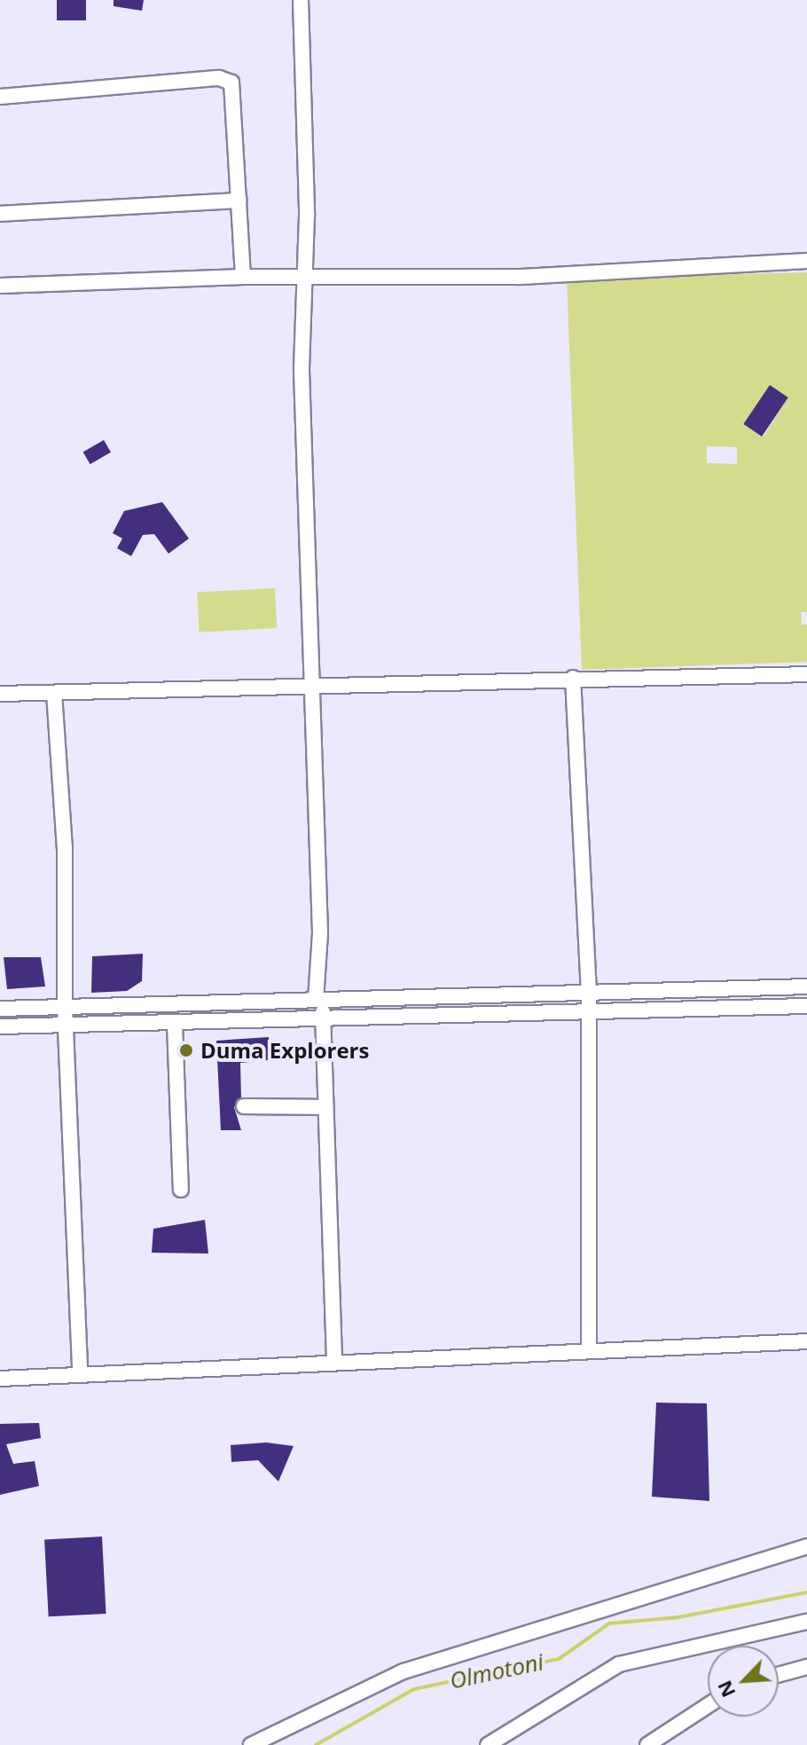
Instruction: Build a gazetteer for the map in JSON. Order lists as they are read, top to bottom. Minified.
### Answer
{"water":["Olmotoni"],"places":["Duma Explorers"],"north":"bottom left"}
